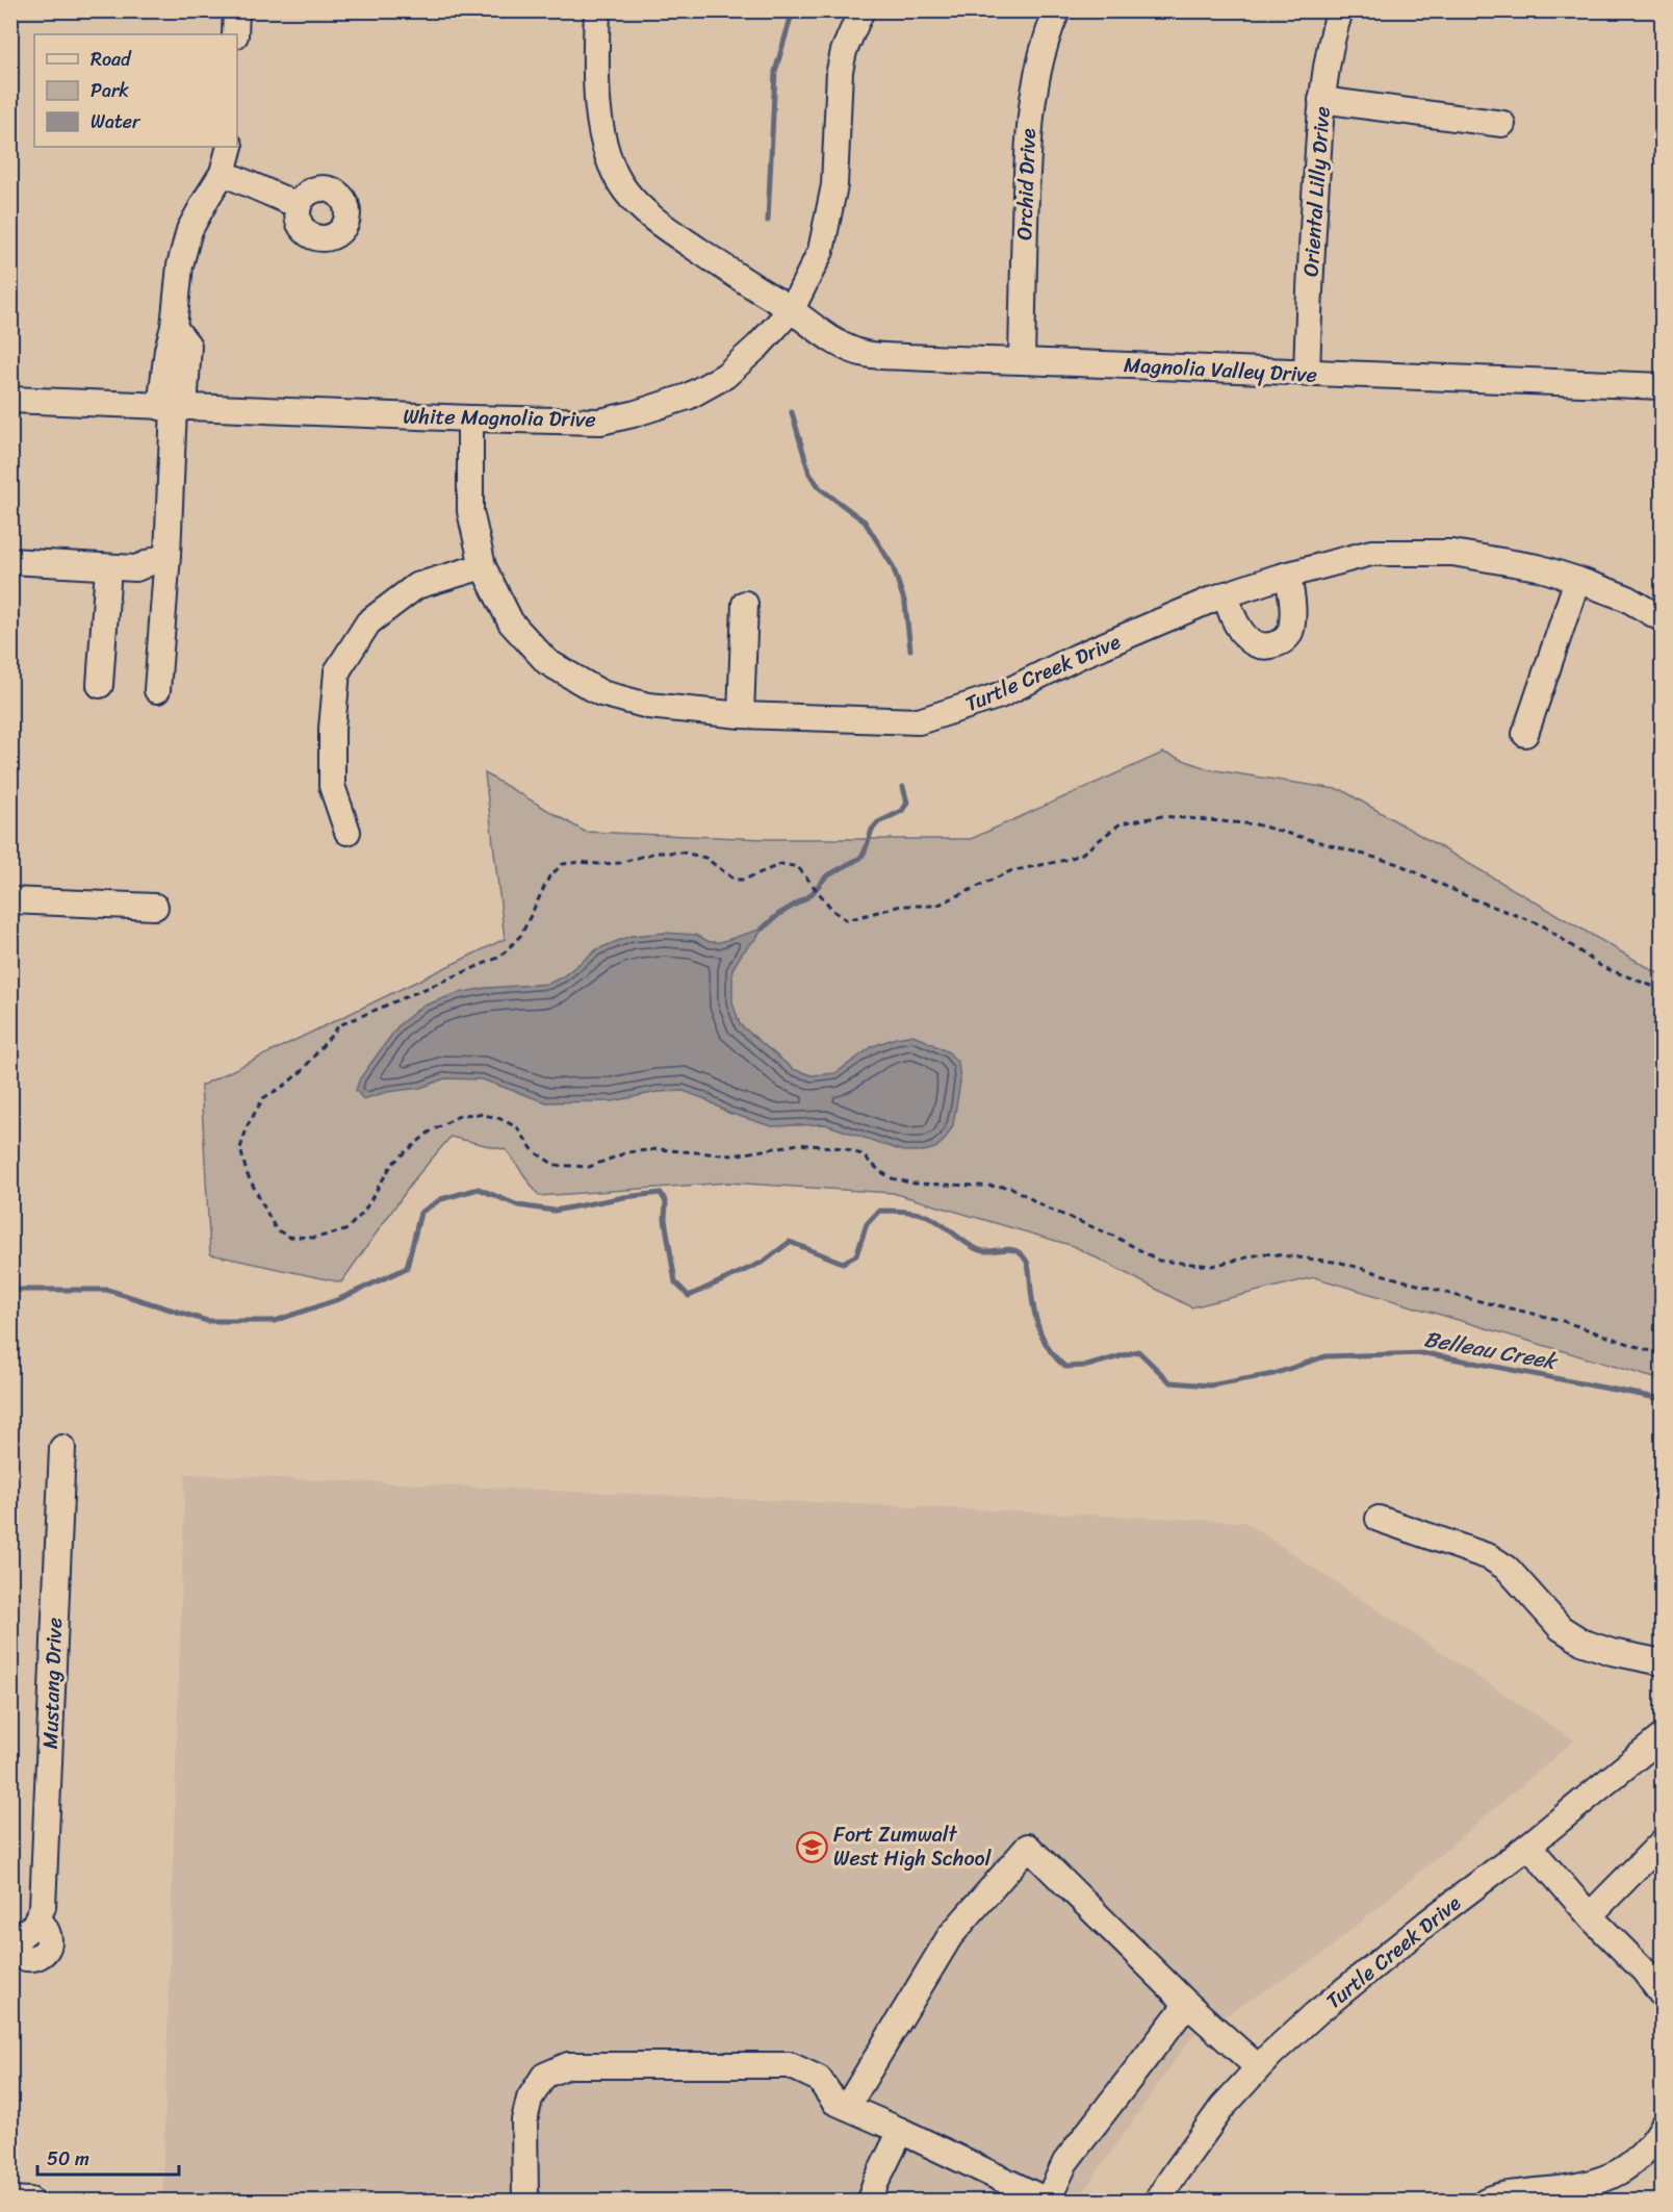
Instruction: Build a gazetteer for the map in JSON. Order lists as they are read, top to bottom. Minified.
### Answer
{"streets":{"street":["Orchid Drive","Oriental Lilly Drive","Magnolia Valley Drive","White Magnolia Drive","Turtle Creek Drive","Mustang Drive"]},"crossings":[["Orchid Drive","Magnolia Valley Drive"],["Oriental Lilly Drive","Magnolia Valley Drive"],["Magnolia Valley Drive","White Magnolia Drive"],["White Magnolia Drive","Turtle Creek Drive"]],"water":["Belleau Creek"],"places":{"school or university":["Fort Zumwalt West High School"]},"legend":["Road","Park","Water"],"scale_bar":"50 m"}
